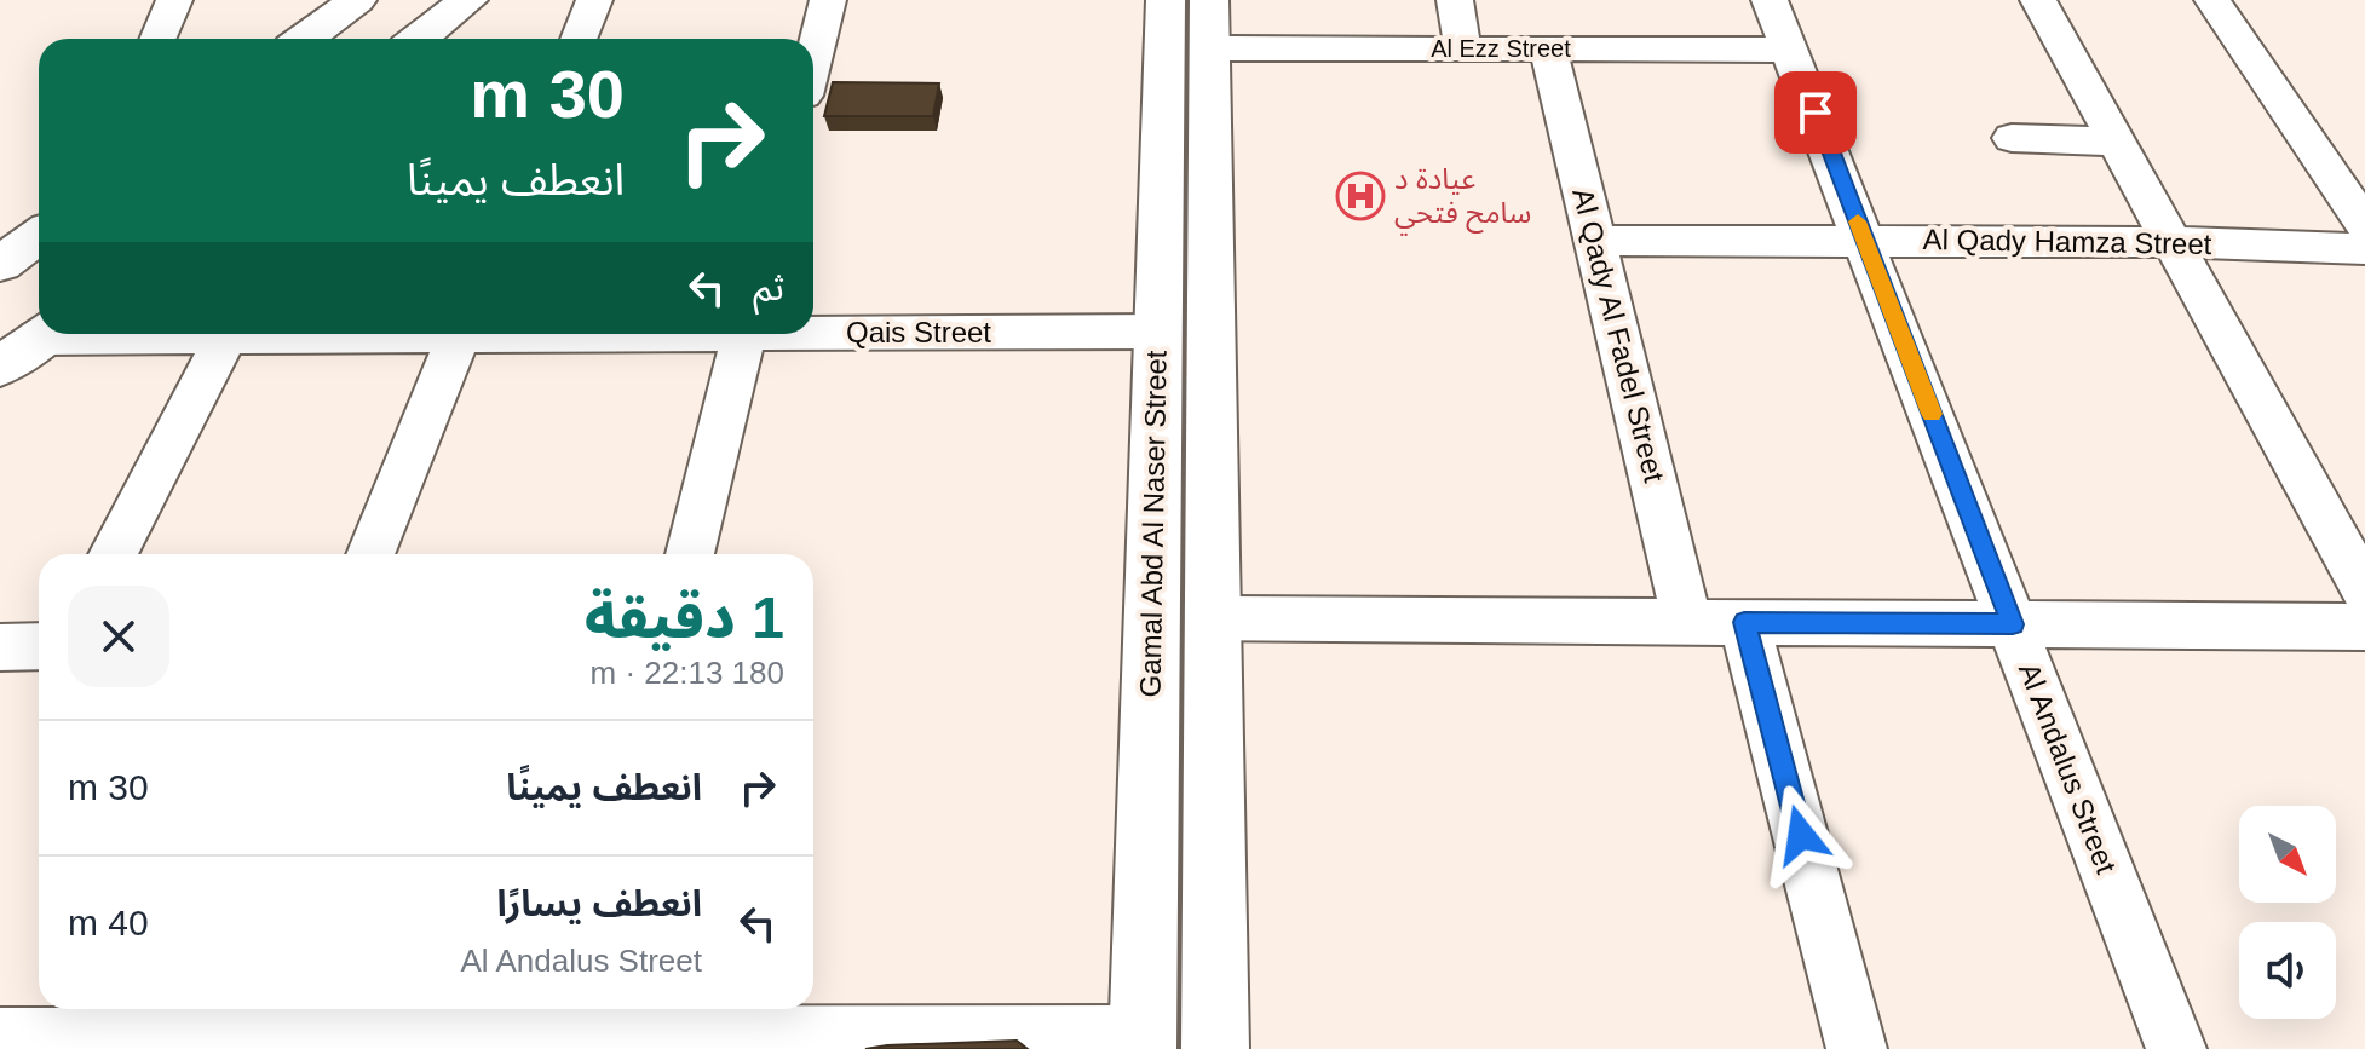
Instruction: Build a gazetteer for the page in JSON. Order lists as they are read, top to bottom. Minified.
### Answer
{"streets":{"main road":["Gamal Abd Al Naser Street"],"street":["Al Ezz Street","Al Qady Hamza Street","Qais Street","Al Qady Al Fadel Street","Al Andalus Street"]},"crossings":[["Al Ezz Street","Al Qady Al Fadel Street"],["Al Ezz Street","Gamal Abd Al Naser Street"],["Al Ezz Street","Al Andalus Street"],["Al Qady Hamza Street","Al Qady Al Fadel Street"],["Al Qady Hamza Street","Al Andalus Street"],["Qais Street","Gamal Abd Al Naser Street"]],"places":{"hospital":["عيادة د سامح فتحي"]},"north":"bottom right","page":{"turn":["30 m","انعطف يمينًا"],"then":"ثم","heading":["1 دقيقة","180 m · 22:13"],"list":[{"name":"انعطف يمينًا","value":"30 m"},{"name":"انعطف يسارًا","note":"Al Andalus Street","value":"40 m"}]}}
